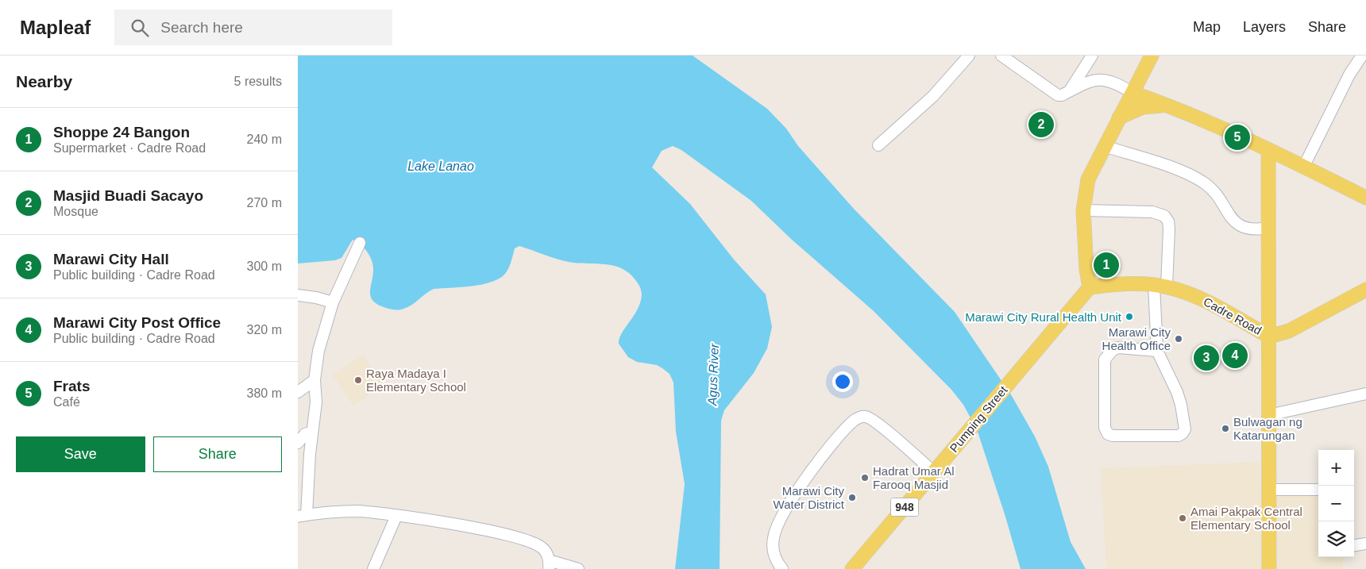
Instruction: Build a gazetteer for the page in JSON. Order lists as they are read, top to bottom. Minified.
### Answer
{"streets":{"main road":["Cadre Road","Pumping Street","948"]},"crossings":[["Cadre Road","Pumping Street"]],"water":["Lake Lanao","Agus River"],"places":["Marawi City Rural Health Unit","Marawi City Health Office","Raya Madaya I Elementary School","Bulwagan ng Katarungan","Hadrat Umar Al Farooq Masjid","Marawi City Water District","Amai Pakpak Central Elementary School"],"page":{"header":"Mapleaf","search":"Search here","nav":["Map","Layers","Share"],"heading":["Nearby","5 results"],"list":[{"mark":"1","name":"Shoppe 24 Bangon","note":"Supermarket · Cadre Road","value":"240 m"},{"mark":"2","name":"Masjid Buadi Sacayo","note":"Mosque","value":"270 m"},{"mark":"3","name":"Marawi City Hall","note":"Public building · Cadre Road","value":"300 m"},{"mark":"4","name":"Marawi City Post Office","note":"Public building · Cadre Road","value":"320 m"},{"mark":"5","name":"Frats","note":"Café","value":"380 m"}],"pins":["2","5","1","4","3"],"buttons":["Save","Share"],"map_buttons":["+","−"]}}
